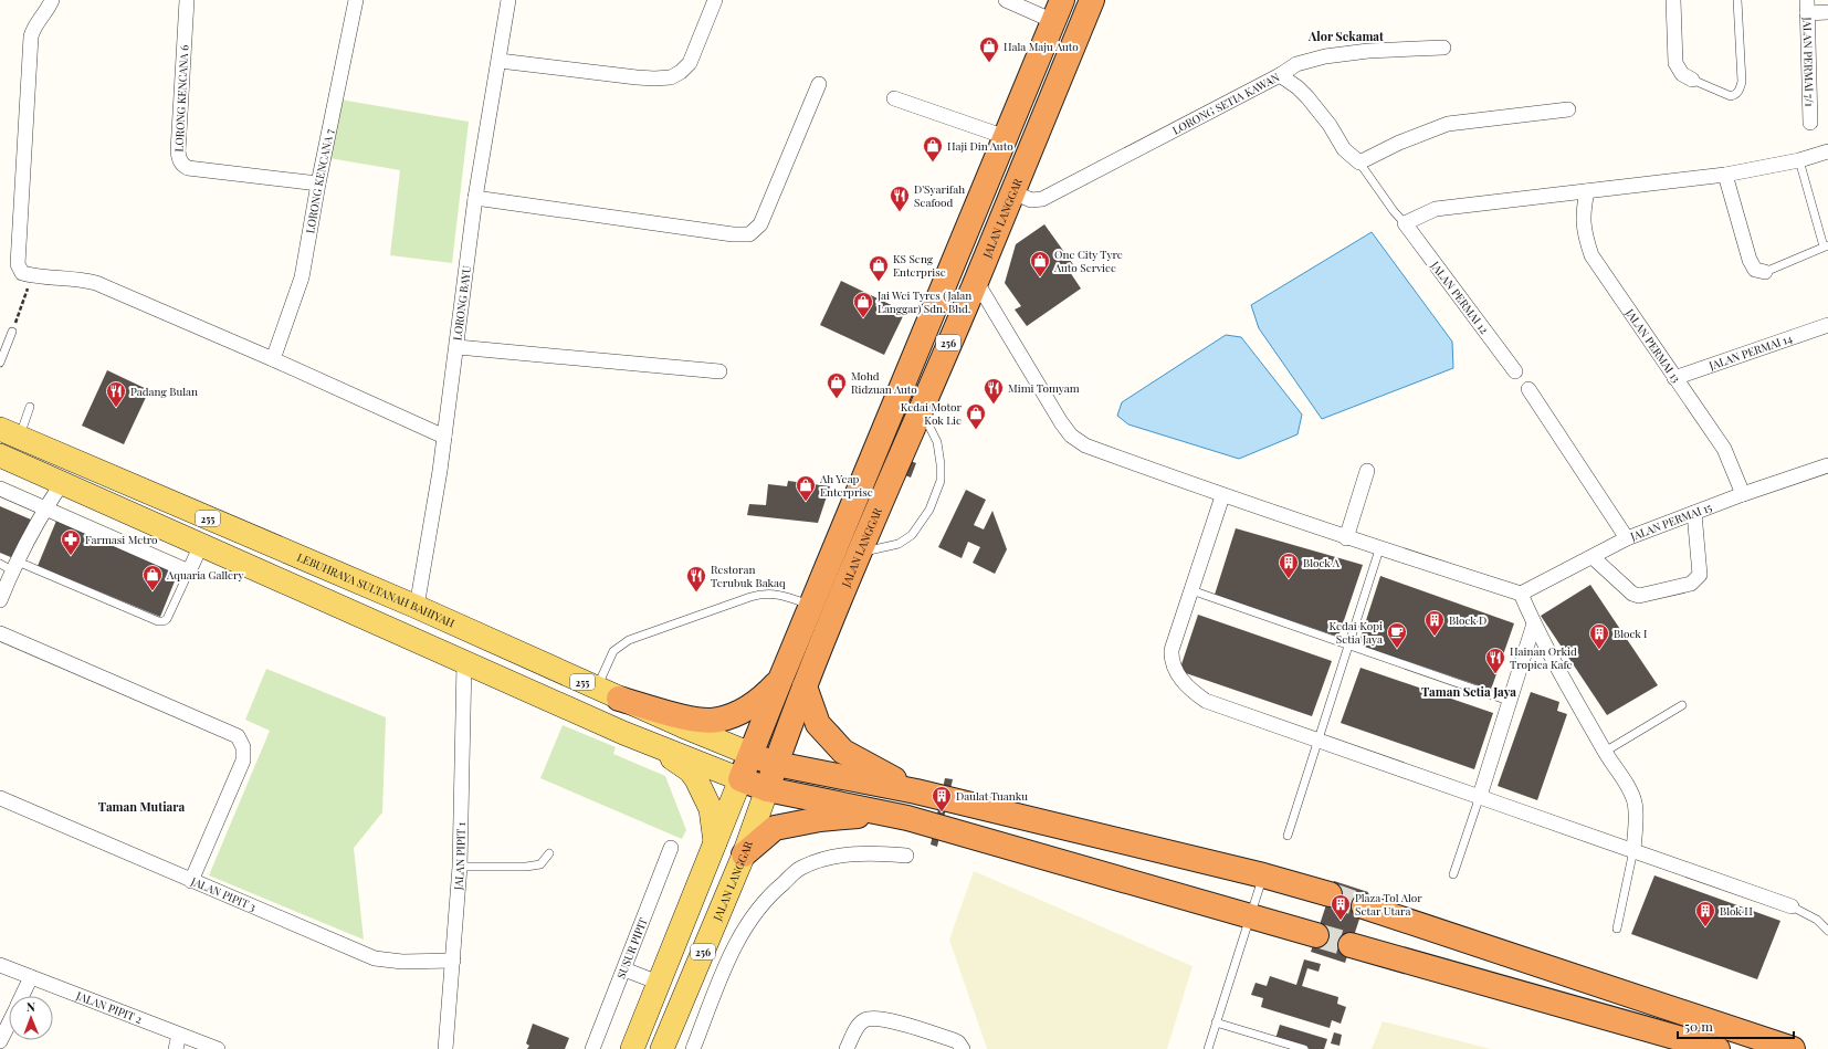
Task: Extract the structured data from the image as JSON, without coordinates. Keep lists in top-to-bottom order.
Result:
{
  "streets": {
    "highway": ["JALAN LANGGAR", "256", "255"],
    "main road": ["LEBUHRAYA SULTANAH BAHIYAH"],
    "street": [
      "JALAN PERMAI 7/1",
      "LORONG KENCANA 6",
      "LORONG SETIA KAWAN",
      "LORONG KENCANA 7",
      "JALAN PERMAI 12",
      "LORONG BAYU",
      "JALAN PERMAI 13",
      "JALAN PERMAI 14",
      "JALAN PERMAI 15",
      "JALAN PIPIT 1",
      "JALAN PIPIT 3",
      "SUSUR PIPIT",
      "JALAN PIPIT 2"
    ]
  },
  "crossings": [
    ["LORONG KENCANA 6", "LORONG KENCANA 7"],
    ["LORONG SETIA KAWAN", "JALAN LANGGAR"],
    ["JALAN LANGGAR", "255"],
    ["LORONG BAYU", "LEBUHRAYA SULTANAH BAHIYAH"],
    ["256", "255"],
    ["256", "LEBUHRAYA SULTANAH BAHIYAH"],
    ["JALAN PERMAI 13", "JALAN PERMAI 14"],
    ["JALAN PERMAI 13", "JALAN PERMAI 15"],
    ["255", "LEBUHRAYA SULTANAH BAHIYAH"],
    ["255", "JALAN PIPIT 1"],
    ["JALAN PIPIT 1", "JALAN PIPIT 3"]
  ],
  "districts": ["Alor Sekamat", "Taman Setia Jaya", "Taman Mutiara"],
  "places": {
    "shop": [
      "Hala Maju Auto",
      "Haji Din Auto",
      "One City Tyre Auto Service",
      "KS Seng Enterprise",
      "Jai Wei Tyres (Jalan Langgar) Sdn. Bhd.",
      "Mohd Ridzuan Auto",
      "Kedai Motor Kok Lie",
      "Ah Yeap Enterprise",
      "Aquaria Gallery"
    ],
    "restaurant": [
      "D'Syarifah Seafood",
      "Mimi Tomyam",
      "Padang Bulan",
      "Restoran Terubuk Bakaq",
      "Hainan Orkid Tropica Kafe"
    ],
    "pharmacy": ["Farmasi Metro"],
    "building": [
      "Block A",
      "Block D",
      "Block I",
      "Daulat Tuanku",
      "Plaza Tol Alor Setar Utara",
      "Blok H"
    ],
    "cafe": ["Kedai Kopi Setia Jaya"]
  },
  "scale_bar": "50 m",
  "north": "top"
}
